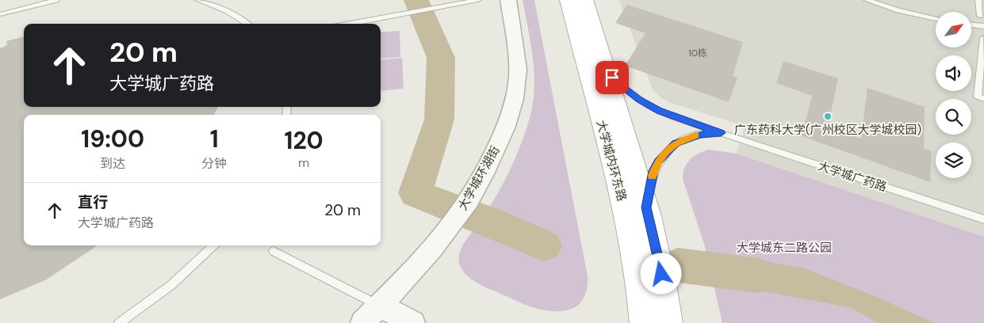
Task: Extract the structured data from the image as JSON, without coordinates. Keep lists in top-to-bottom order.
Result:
{
  "streets": {
    "main road": ["大学城内环东路"],
    "street": ["大学城环湖街"],
    "lane": ["大学城广药路"]
  },
  "crossings": [
    ["大学城内环东路", "大学城广药路"]
  ],
  "parks": ["大学城东二路公园"],
  "places": ["广东药科大学(广州校区大学城校园)"],
  "house_numbers": ["10栋"],
  "north": "top right",
  "page": {
    "turn": ["20 m", "大学城广药路"],
    "eta": [
      "19:00",
      "到达",
      "1",
      "分钟",
      "120",
      "m"
    ],
    "list": [
      {
        "name": "直行",
        "note": "大学城广药路",
        "value": "20 m"
      }
    ]
  }
}
